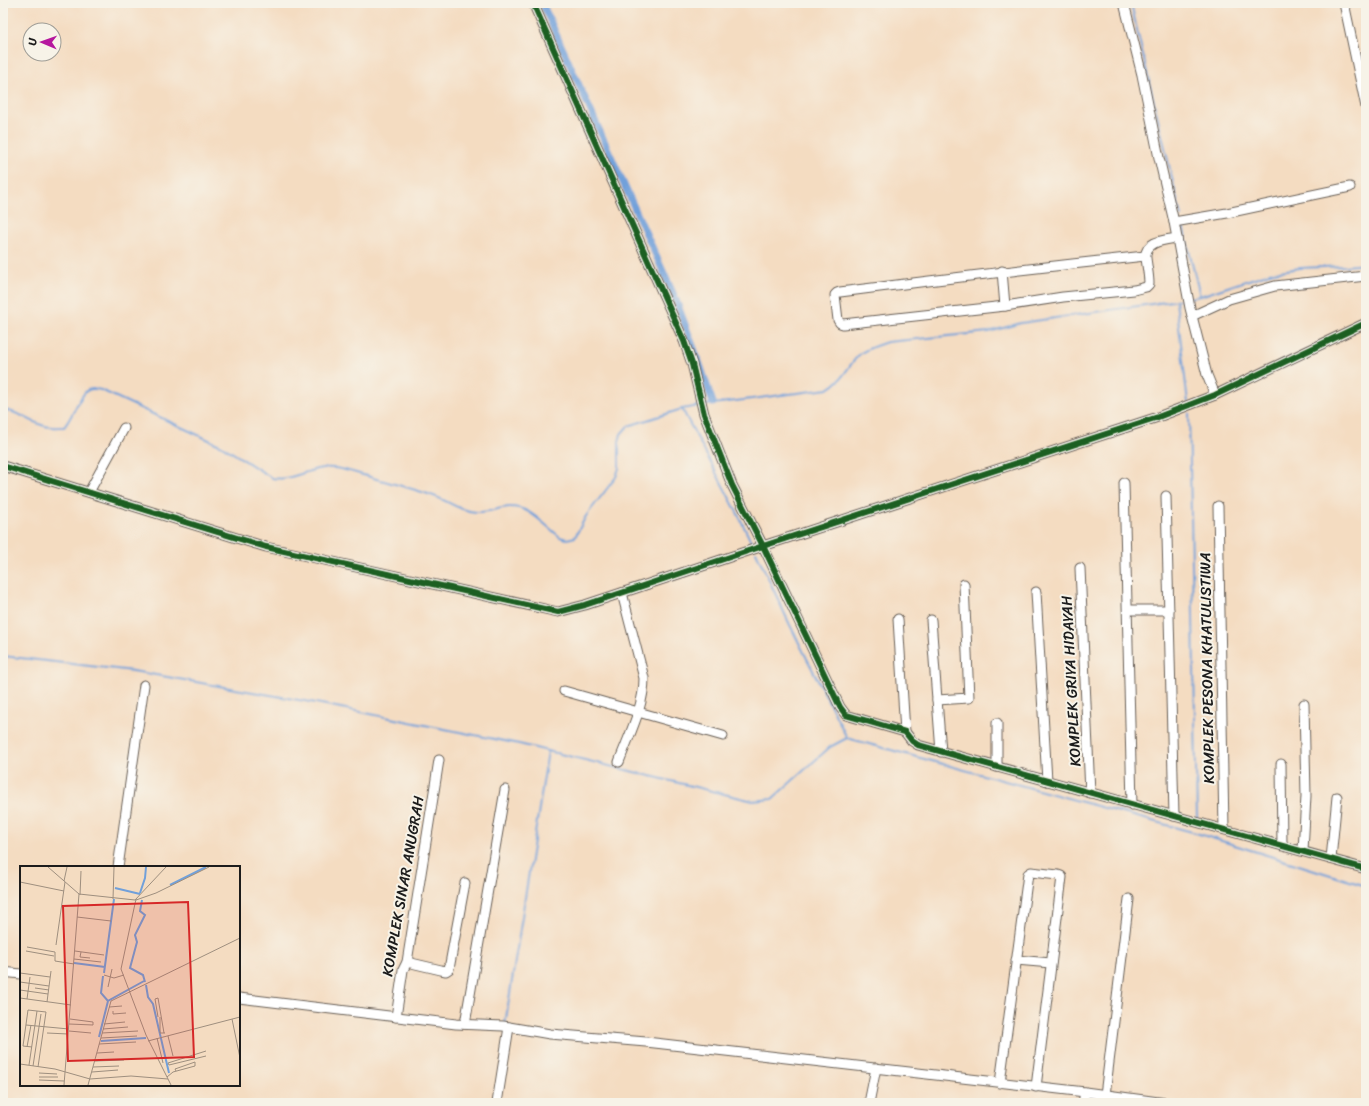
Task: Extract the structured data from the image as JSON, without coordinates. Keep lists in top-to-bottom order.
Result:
{
  "streets": {
    "street": ["KOMPLEK PESONA KHATULISTIWA", "KOMPLEK GRIYA HIDAYAH", "KOMPLEK SINAR ANUGRAH"]
  },
  "north": "left"
}
